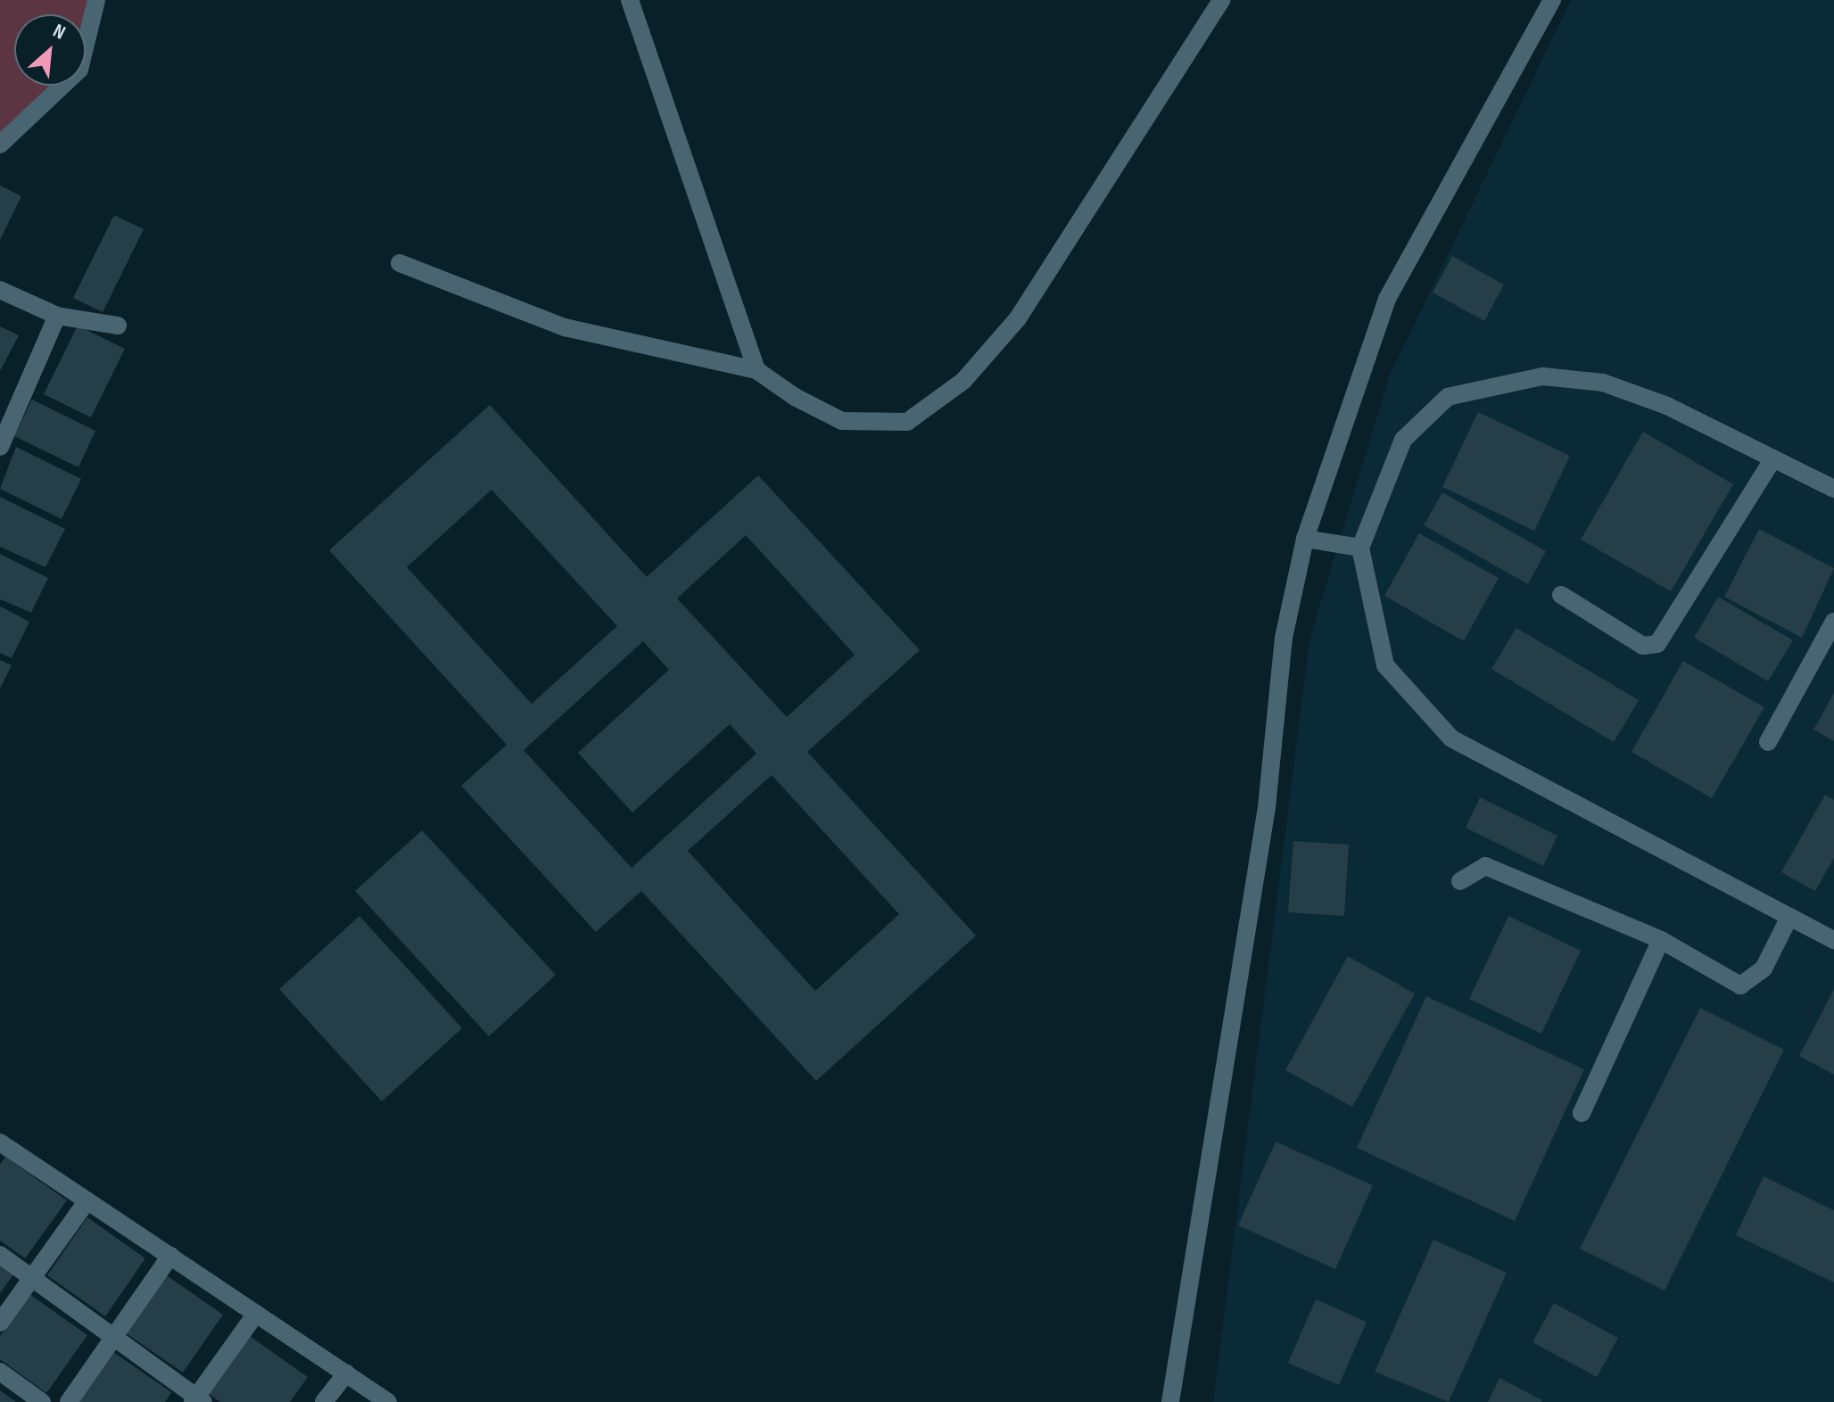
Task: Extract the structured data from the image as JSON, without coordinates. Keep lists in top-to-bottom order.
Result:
{
  "north": "top right"
}
